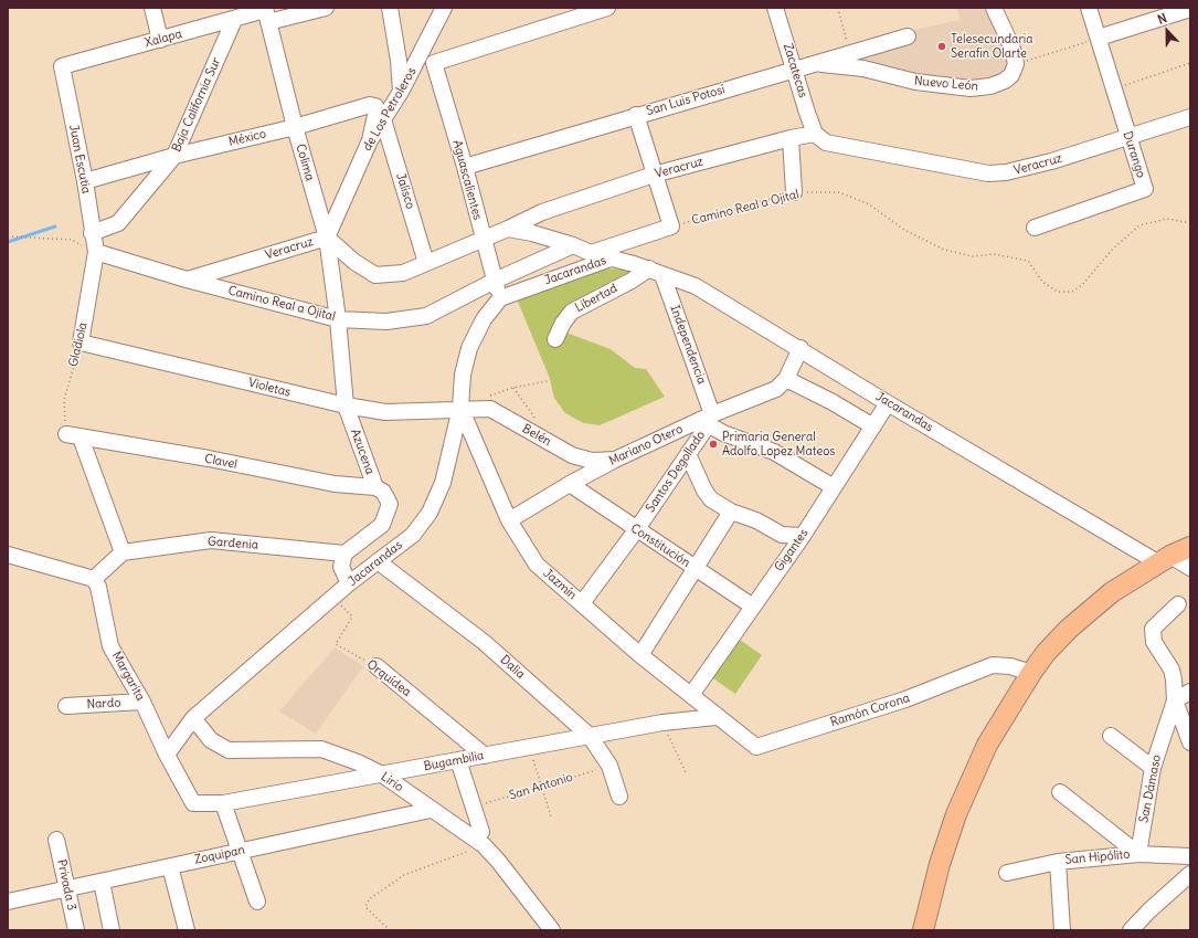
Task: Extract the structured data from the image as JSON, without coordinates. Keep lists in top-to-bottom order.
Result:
{
  "streets": {
    "street": [
      "Xalapa",
      "Zacatecas",
      "Nuevo León",
      "San Luis Potosí",
      "Baja California Sur",
      "de Los Petroleros",
      "México",
      "Durango",
      "Juan Escutia",
      "Colima",
      "Veracruz",
      "Aguascalientes",
      "Jalisco",
      "Camino Real a Ojital",
      "Jacarandas",
      "Libertad",
      "Gladiola",
      "Independencia",
      "Violetas",
      "Belén",
      "Mariano Otero",
      "Azucena",
      "Clavel",
      "Santos Degollado",
      "Gardenia",
      "Constitución",
      "Gigantes",
      "Jazmín",
      "Dalia",
      "Margarita",
      "Orquídea",
      "Nardo",
      "Ramón Corona",
      "Bugambilia",
      "Lirio",
      "San Dámaso",
      "Zoquipan",
      "San Hipólito",
      "Privada 3"
    ],
    "path": ["San Antonio"]
  },
  "crossings": [
    ["Xalapa", "Baja California Sur"],
    ["Xalapa", "Juan Escutia"],
    ["Xalapa", "Colima"],
    ["Zacatecas", "San Luis Potosí"],
    ["Zacatecas", "Veracruz"],
    ["Nuevo León", "San Luis Potosí"],
    ["San Luis Potosí", "Aguascalientes"],
    ["Baja California Sur", "México"],
    ["Baja California Sur", "Juan Escutia"],
    ["de Los Petroleros", "México"],
    ["de Los Petroleros", "Colima"],
    ["de Los Petroleros", "Veracruz"],
    ["de Los Petroleros", "Jalisco"],
    ["México", "Juan Escutia"],
    ["México", "Colima"],
    ["Durango", "Veracruz"],
    ["Juan Escutia", "Camino Real a Ojital"],
    ["Juan Escutia", "Gladiola"],
    ["Colima", "Veracruz"],
    ["Colima", "Camino Real a Ojital"],
    ["Colima", "Azucena"],
    ["Veracruz", "Aguascalientes"],
    ["Veracruz", "Jalisco"],
    ["Veracruz", "Camino Real a Ojital"],
    ["Aguascalientes", "Camino Real a Ojital"],
    ["Aguascalientes", "Jacarandas"],
    ["Camino Real a Ojital", "Gladiola"],
    ["Camino Real a Ojital", "Azucena"],
    ["Jacarandas", "Libertad"],
    ["Jacarandas", "Independencia"],
    ["Jacarandas", "Violetas"],
    ["Jacarandas", "Belén"],
    ["Jacarandas", "Mariano Otero"],
    ["Jacarandas", "Gigantes"],
    ["Jacarandas", "Jazmín"],
    ["Jacarandas", "Dalia"],
    ["Jacarandas", "Margarita"],
    ["Jacarandas", "Orquídea"],
    ["Jacarandas", "Lirio"],
    ["Libertad", "Independencia"],
    ["Gladiola", "Violetas"],
    ["Gladiola", "Clavel"],
    ["Independencia", "Mariano Otero"],
    ["Independencia", "Santos Degollado"],
    ["Violetas", "Belén"],
    ["Violetas", "Azucena"],
    ["Violetas", "Jazmín"],
    ["Belén", "Mariano Otero"],
    ["Belén", "Jazmín"],
    ["Mariano Otero", "Santos Degollado"],
    ["Mariano Otero", "Constitución"],
    ["Mariano Otero", "Jazmín"],
    ["Azucena", "Clavel"],
    ["Azucena", "Gardenia"],
    ["Santos Degollado", "Constitución"],
    ["Santos Degollado", "Jazmín"],
    ["Constitución", "Gigantes"],
    ["Gigantes", "Jazmín"],
    ["Jazmín", "Ramón Corona"],
    ["Jazmín", "Bugambilia"],
    ["Dalia", "Bugambilia"],
    ["Dalia", "San Antonio"],
    ["Margarita", "Nardo"],
    ["Margarita", "Bugambilia"],
    ["Orquídea", "Bugambilia"],
    ["Ramón Corona", "Bugambilia"],
    ["Bugambilia", "Lirio"],
    ["Lirio", "Zoquipan"],
    ["San Dámaso", "San Hipólito"],
    ["Zoquipan", "Privada 3"]
  ],
  "places": ["Telesecundaria Serafin Olarte", "Primaria General Adolfo Lopez Mateos"],
  "north": "top"
}
